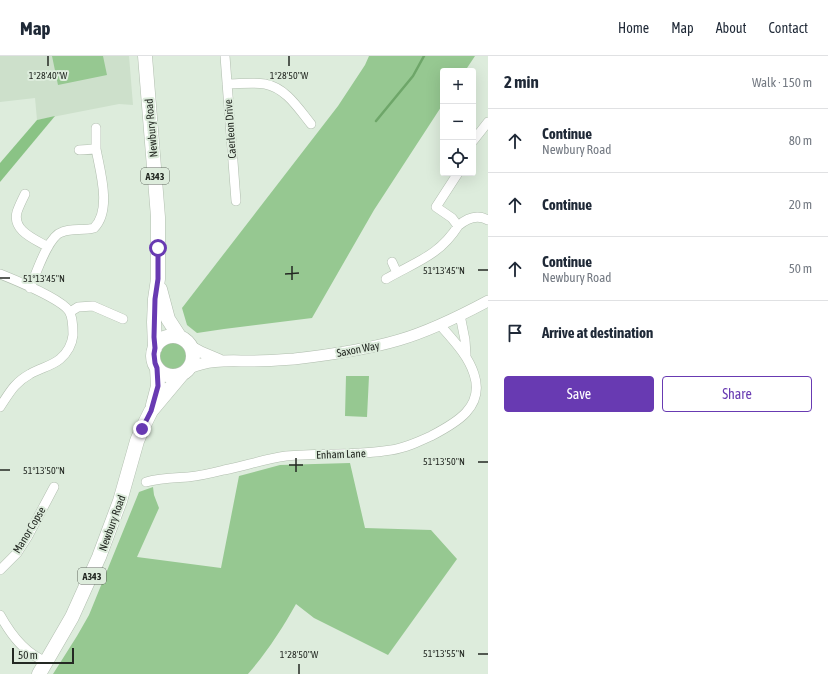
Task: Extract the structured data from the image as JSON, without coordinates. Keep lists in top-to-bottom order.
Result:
{
  "streets": {
    "main road": ["Newbury Road", "A343"],
    "street": [
      "Caerleon Drive",
      "Saxon Way",
      "Enham Lane",
      "Manor Copse"
    ]
  },
  "crossings": [
    ["Newbury Road", "A343"],
    ["Newbury Road", "Saxon Way"],
    ["A343", "Saxon Way"],
    ["Saxon Way", "Enham Lane"]
  ],
  "scale_bar": "50 m",
  "page": {
    "header": "Map",
    "nav": [
      "Home",
      "Map",
      "About",
      "Contact"
    ],
    "heading": ["2 min", "Walk · 150 m"],
    "map_buttons": ["+", "−"],
    "list": [
      ["Continue", "Newbury Road", "80 m"],
      ["Continue", "20 m"],
      ["Continue", "Newbury Road", "50 m"],
      "Arrive at destination"
    ],
    "buttons": ["Save", "Share"],
    "scale": "50 m"
  },
  "coordinates": [
    "1°28'40\"W",
    "1°28'50\"W",
    "51°13'45\"N",
    "51°13'50\"N",
    "51°13'55\"N"
  ]
}
